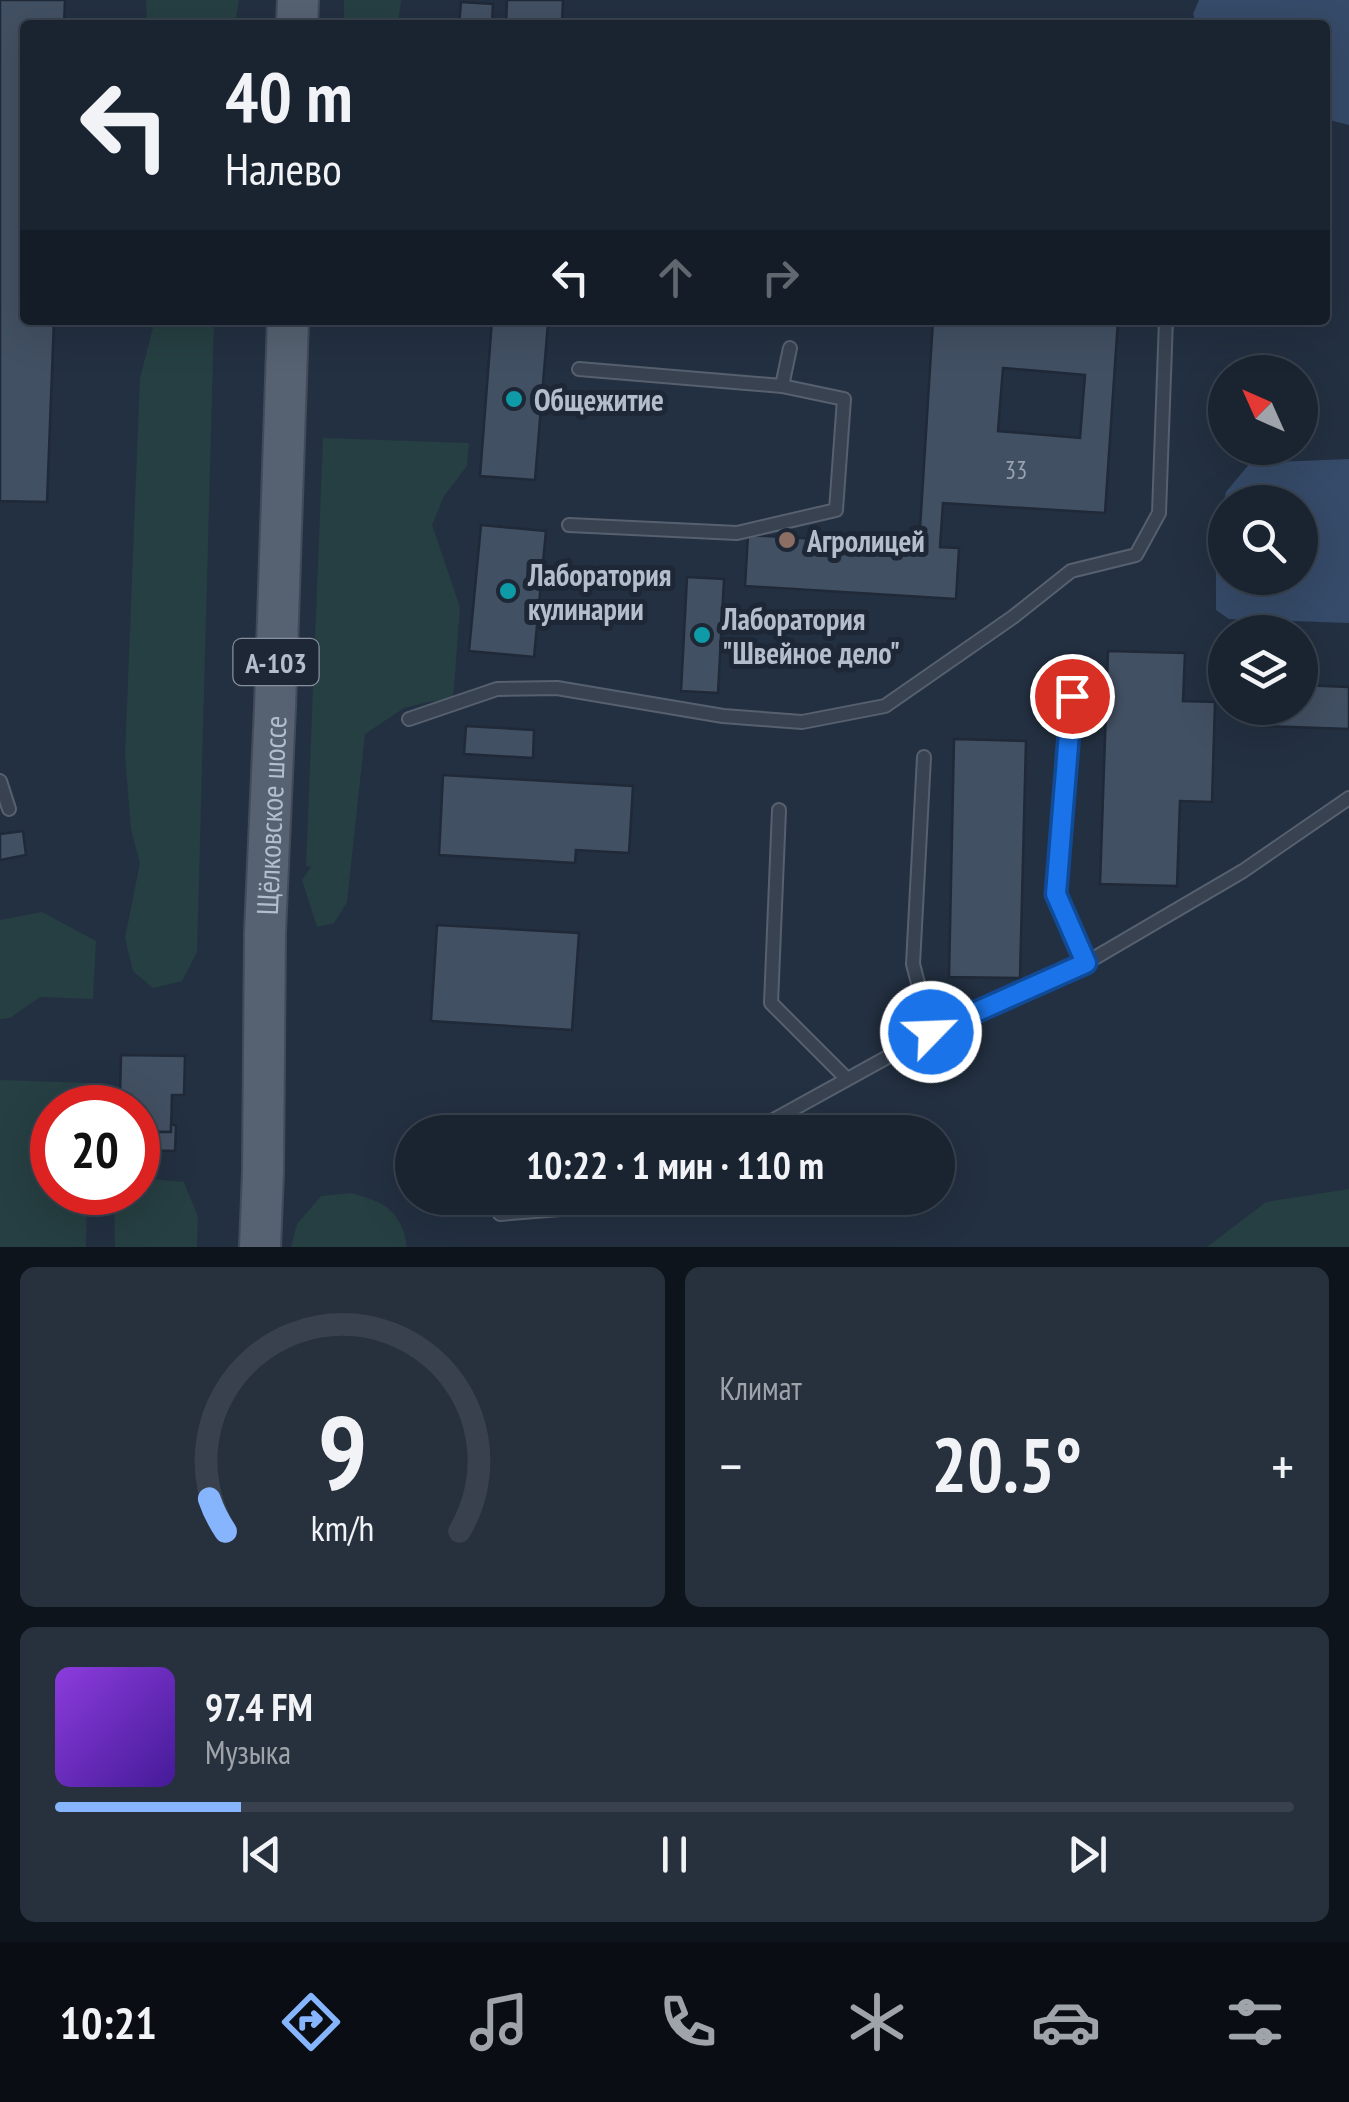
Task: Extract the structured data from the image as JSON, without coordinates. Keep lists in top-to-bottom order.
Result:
{
  "streets": {
    "main road": ["А-103", "Щёлковское шоссе"]
  },
  "places": [
    "Общежитие",
    "Агролицей",
    "Лаборатория кулинарии",
    "Лаборатория \"Швейное дело\""
  ],
  "house_numbers": ["33"],
  "north": "top left",
  "page": {
    "turn": ["40 m", "Налево"],
    "limit": "20",
    "trip": "10:22 · 1 мин · 110 m",
    "tile": "Климат",
    "heat": ["−", "20.5°", "+"],
    "song": ["97.4 FM", "Музыка"],
    "tabs": "10:21",
    "gauge": ["9", "km/h"]
  }
}
